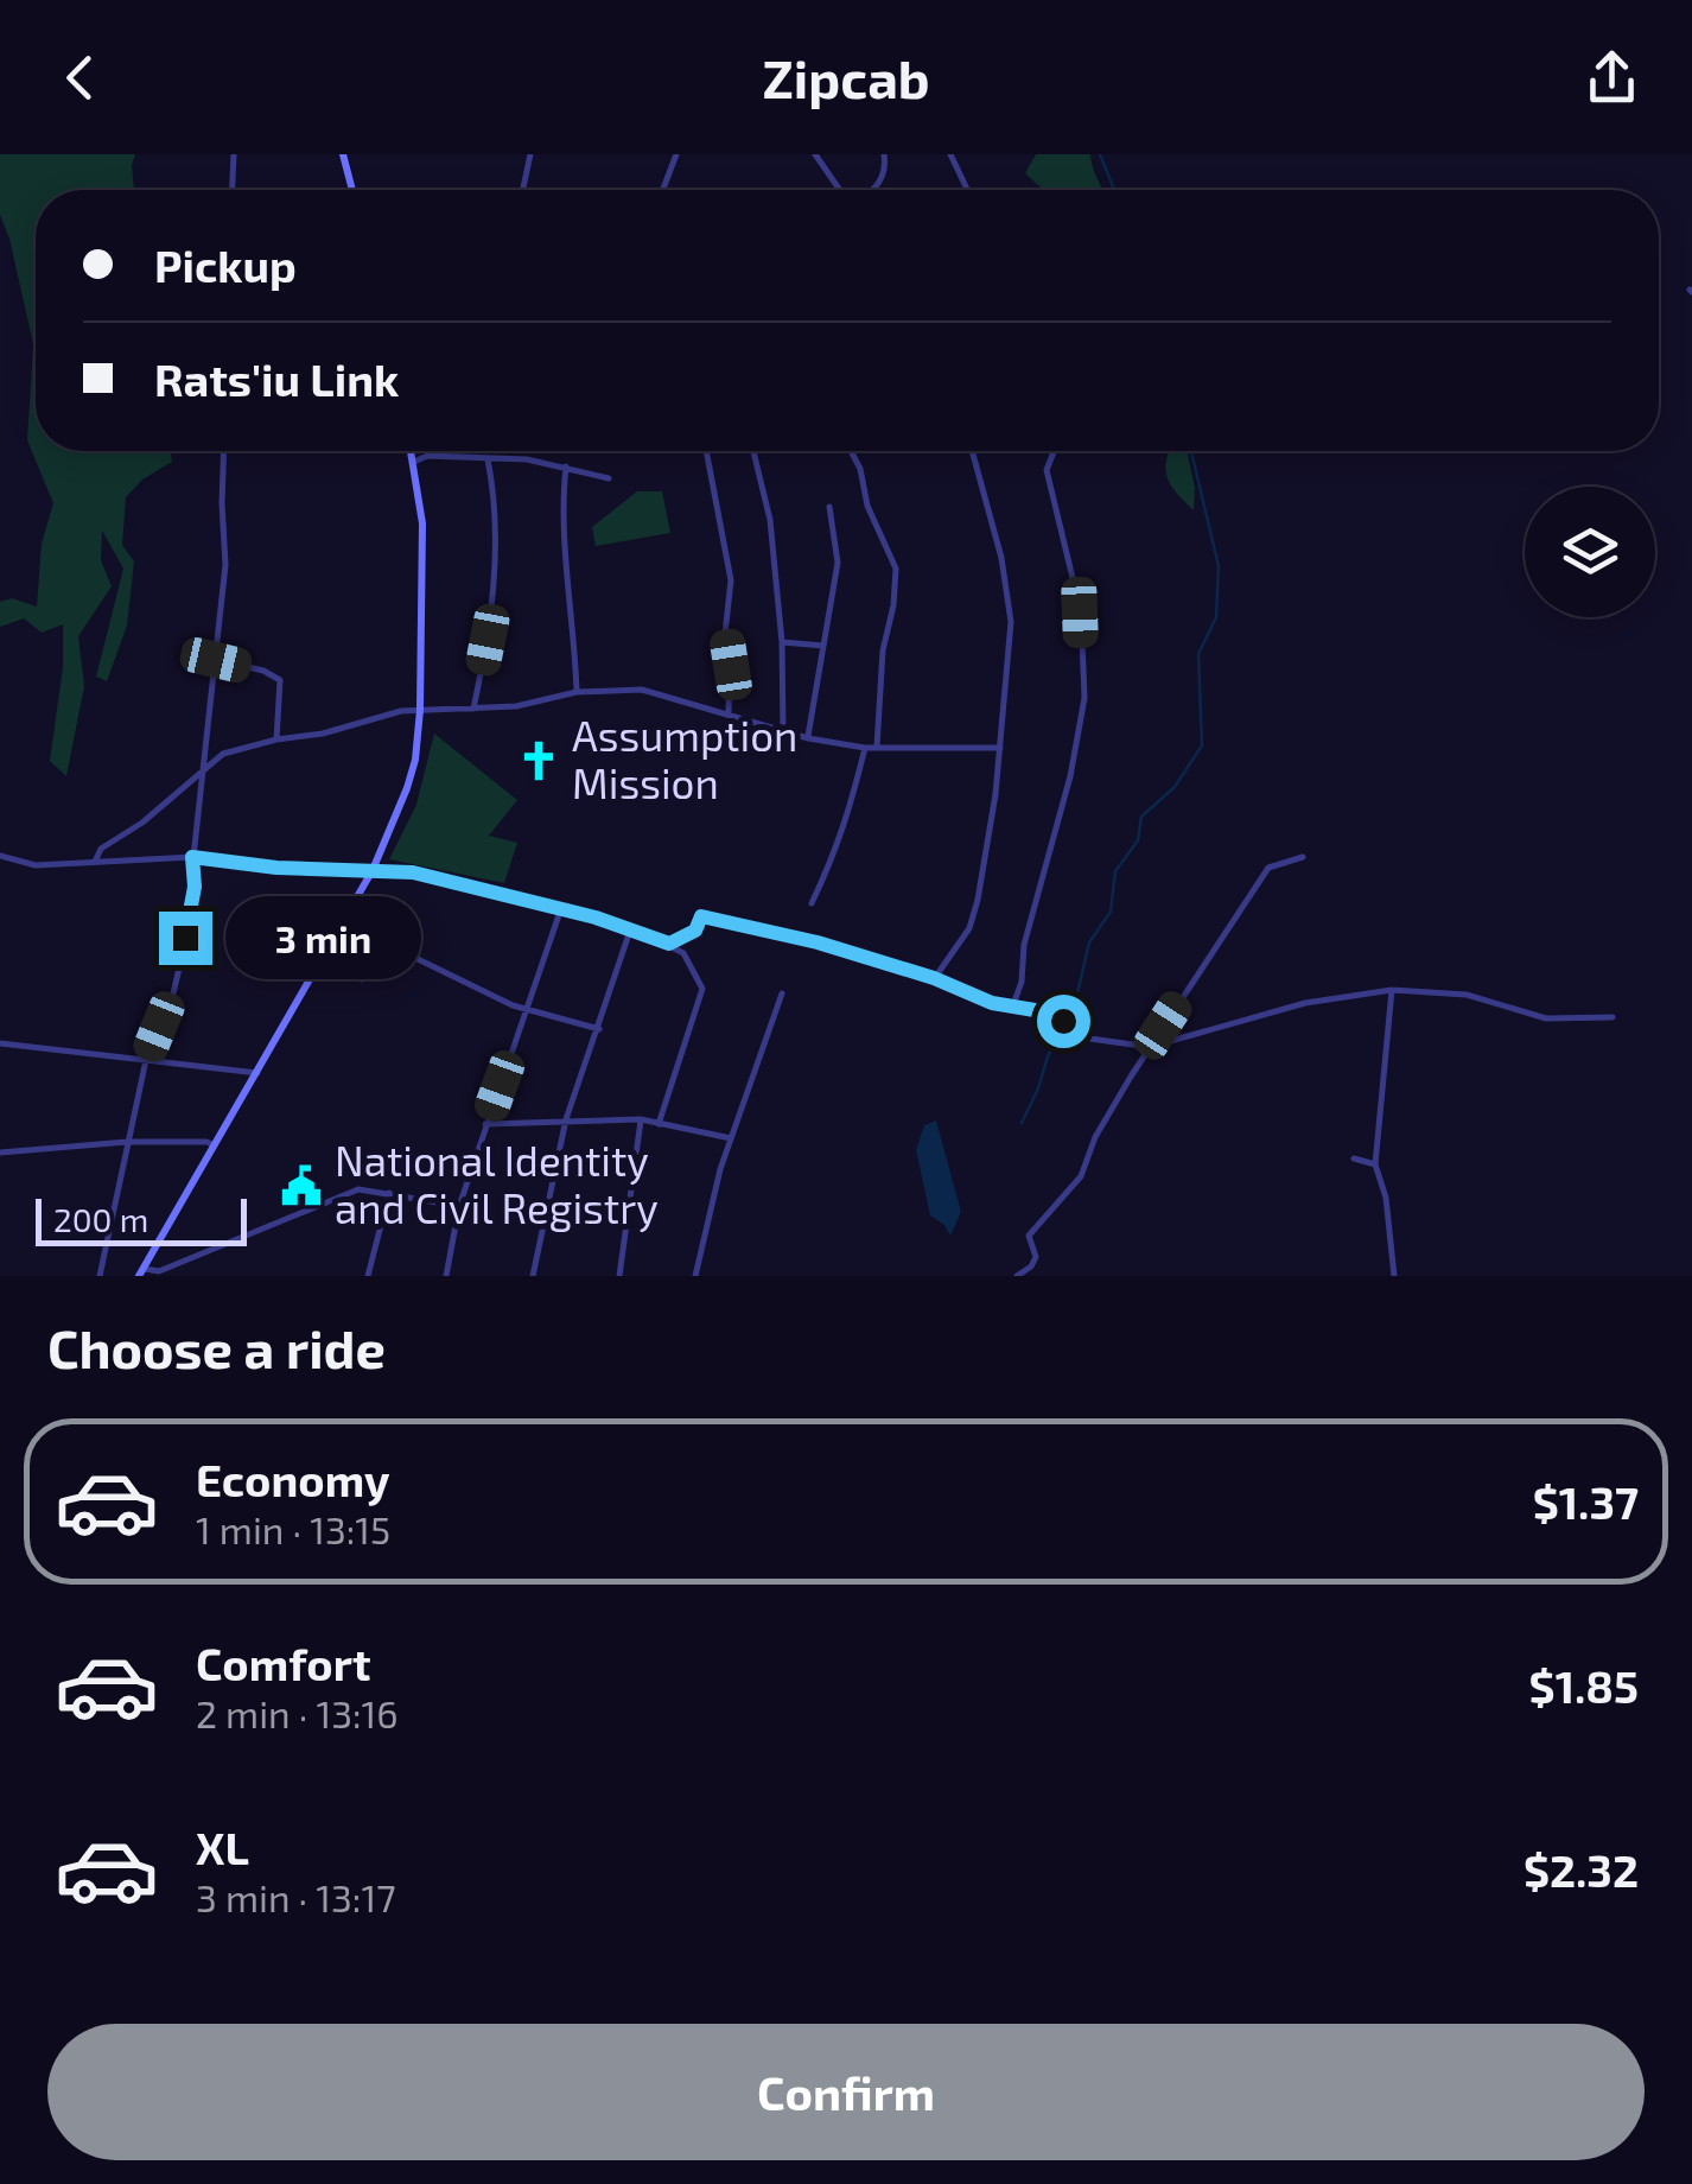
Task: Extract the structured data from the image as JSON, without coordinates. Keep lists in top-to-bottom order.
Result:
{
  "places": {
    "church": ["Assumption Mission"],
    "public building": ["National Identity and Civil Registry"]
  },
  "scale_bar": "200 m",
  "page": {
    "header": "Zipcab",
    "banner": ["Pickup", "Rats'iu Link"],
    "bubble": "3 min",
    "scale": "200 m",
    "heading": "Choose a ride",
    "list": [
      {
        "name": "Economy",
        "note": "1 min · 13:15",
        "value": "$1.37"
      },
      {
        "name": "Comfort",
        "note": "2 min · 13:16",
        "value": "$1.85"
      },
      {
        "name": "XL",
        "note": "3 min · 13:17",
        "value": "$2.32"
      }
    ],
    "buttons": "Confirm"
  }
}
